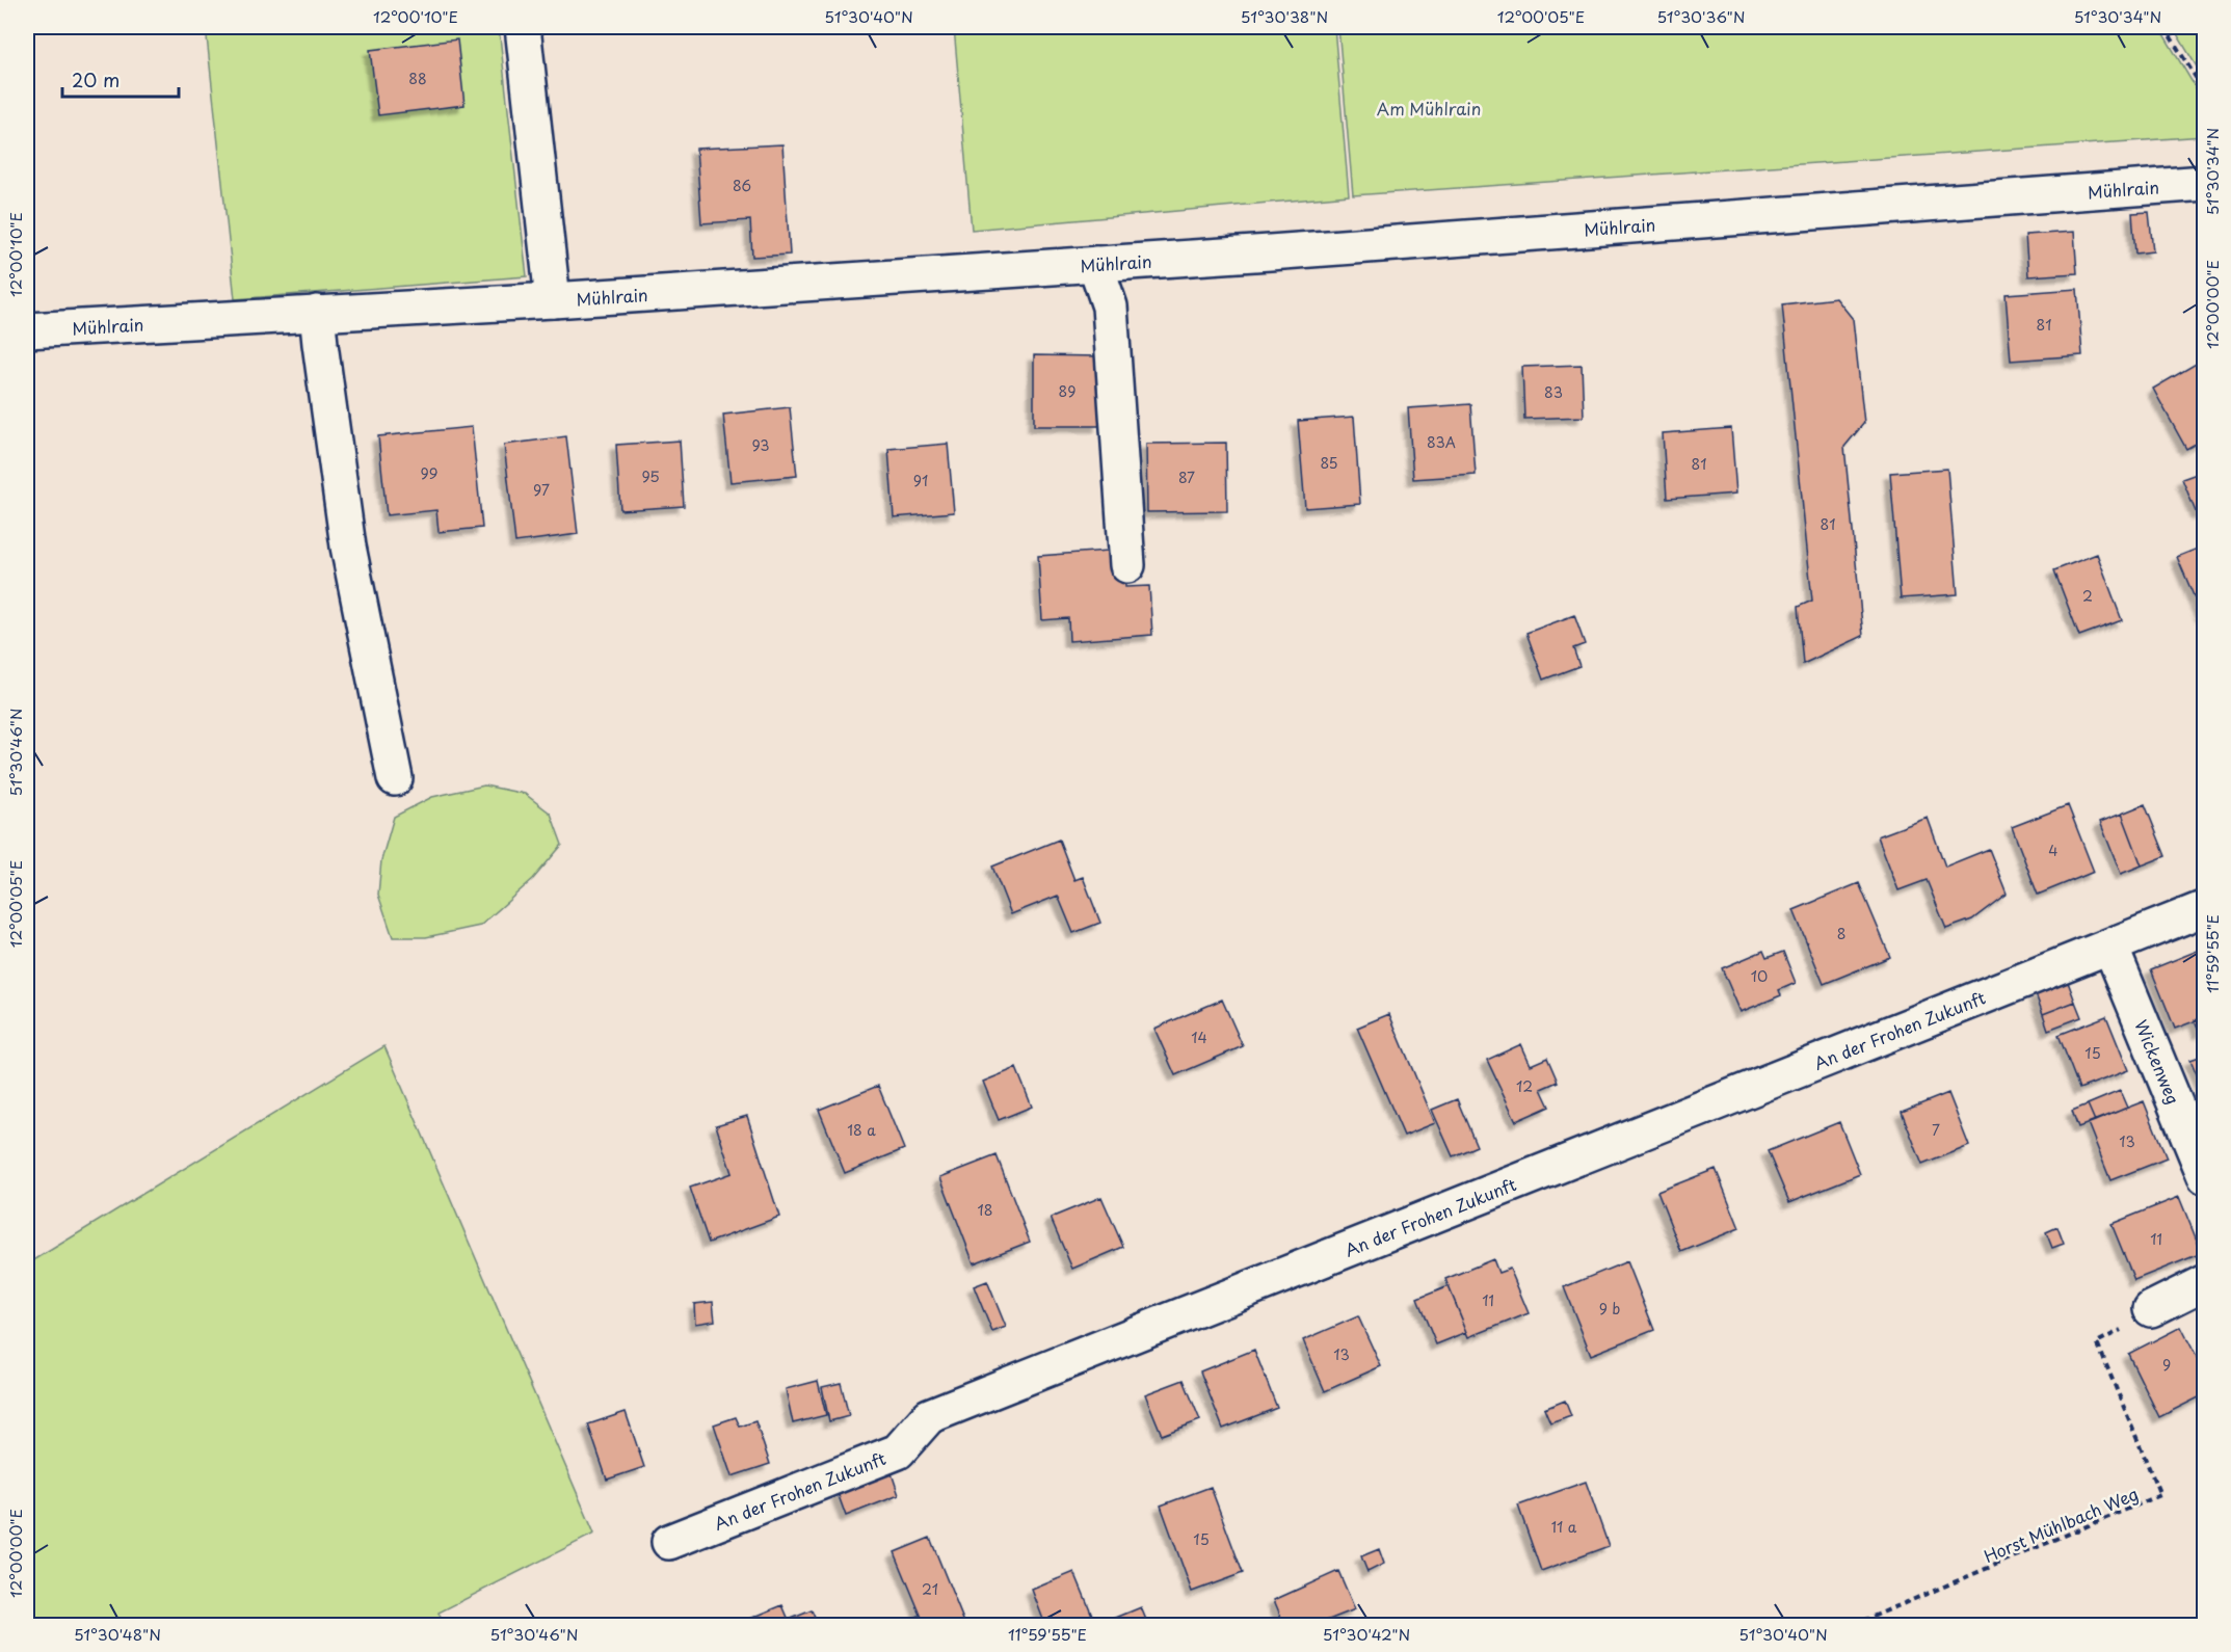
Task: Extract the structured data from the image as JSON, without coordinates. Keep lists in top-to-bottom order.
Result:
{
  "streets": {
    "street": ["Mühlrain", "An der Frohen Zukunft", "Wickenweg"],
    "path": ["Horst Mühlbach Weg"]
  },
  "crossings": [
    ["An der Frohen Zukunft", "Wickenweg"]
  ],
  "parks": ["Am Mühlrain"],
  "house_numbers": [
    "88",
    "86",
    "81",
    "89",
    "83",
    "83A",
    "93",
    "85",
    "81",
    "99",
    "95",
    "87",
    "91",
    "97",
    "81",
    "2",
    "4",
    "8",
    "10",
    "14",
    "15",
    "12",
    "18 a",
    "7",
    "13",
    "18",
    "11",
    "11",
    "9 b",
    "13",
    "9",
    "11 a",
    "15",
    "21"
  ],
  "scale_bar": "20 m",
  "coordinates": [
    "12°00'10\"E",
    "51°30'40\"N",
    "51°30'38\"N",
    "12°00'05\"E",
    "51°30'36\"N",
    "51°30'34\"N",
    "12°00'00\"E",
    "51°30'46\"N",
    "11°59'55\"E",
    "51°30'48\"N",
    "51°30'42\"N"
  ]
}
